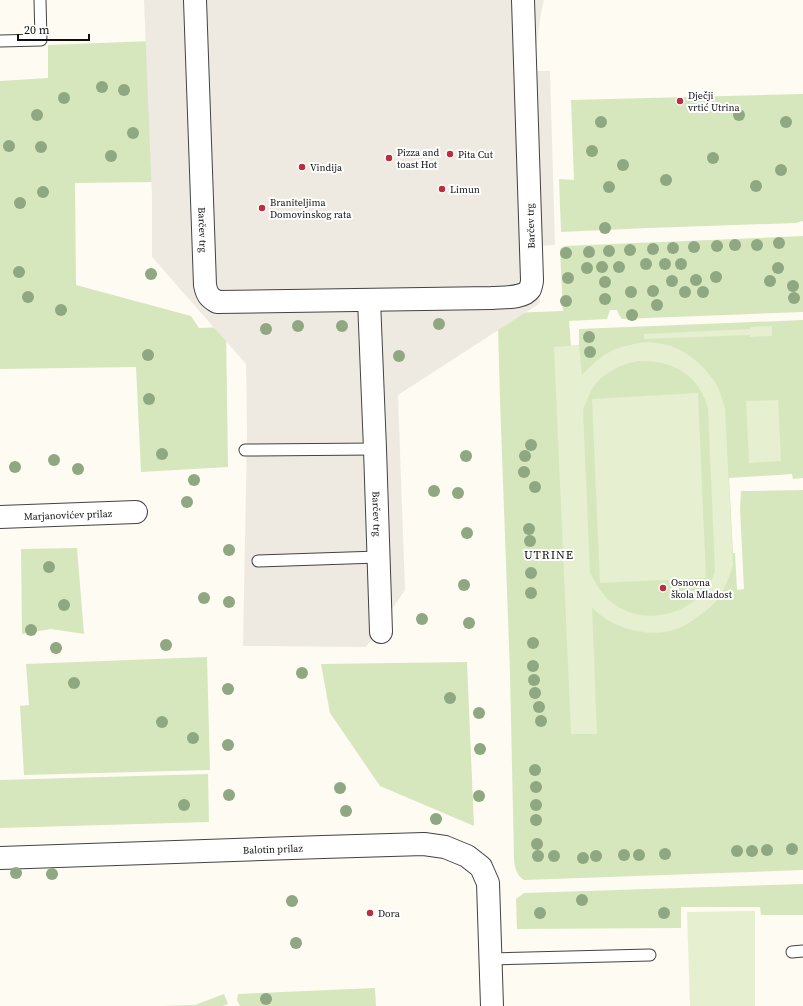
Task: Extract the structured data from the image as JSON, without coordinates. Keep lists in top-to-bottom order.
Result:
{
  "streets": {
    "street": ["Barčev trg", "Marjanovićev prilaz", "Balotin prilaz"]
  },
  "districts": ["UTRINE"],
  "places": [
    "Dječji vrtić Utrina",
    "Pita Cut",
    "Pizza and toast Hot",
    "Vindija",
    "Limun",
    "Braniteljima Domovinskog rata",
    "Osnovna škola Mladost",
    "Dora"
  ],
  "scale_bar": "20 m"
}
